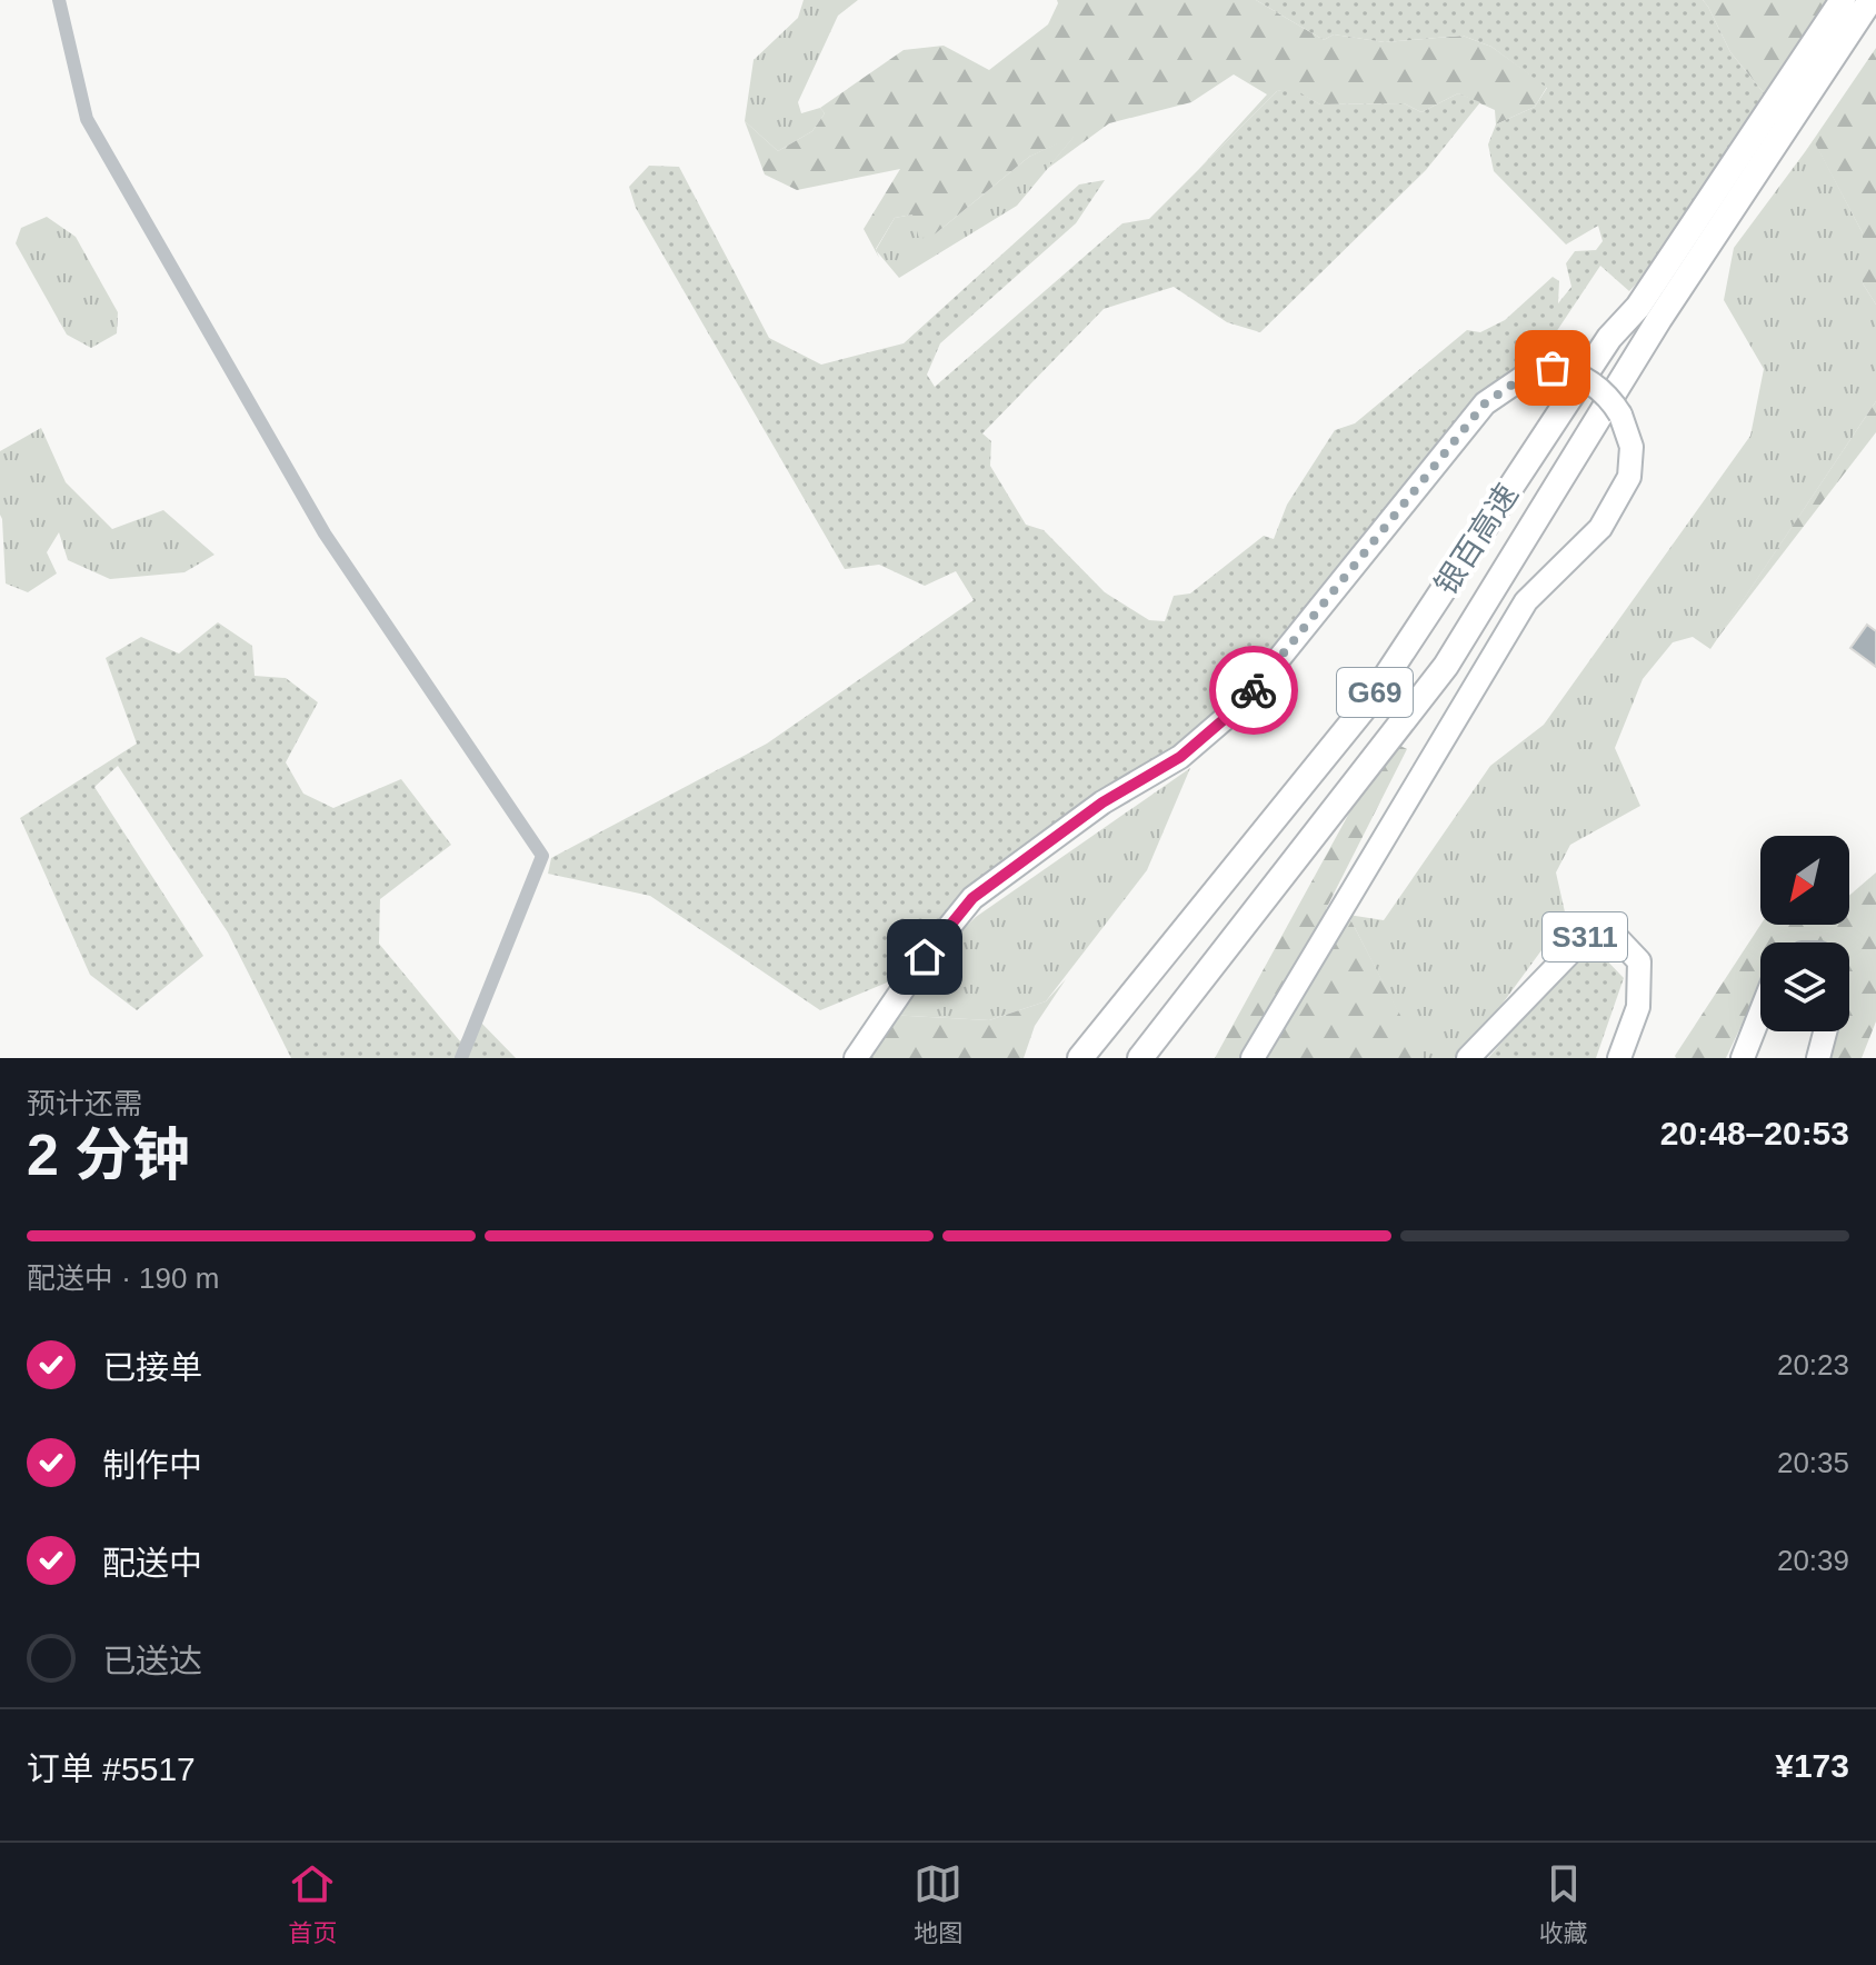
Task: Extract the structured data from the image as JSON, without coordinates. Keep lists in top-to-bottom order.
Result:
{
  "streets": {
    "highway": ["银百高速", "G69"],
    "main road": ["S311"]
  },
  "north": "bottom left",
  "page": {
    "heading": ["2 分钟", "预计还需", "20:48–20:53"],
    "panel": ["订单 #5517", "¥173"],
    "bar": "配送中 · 190 m",
    "list": [
      ["已接单", "20:23"],
      ["制作中", "20:35"],
      ["配送中", "20:39"],
      "已送达"
    ],
    "tabs": ["首页", "地图", "收藏"]
  }
}
